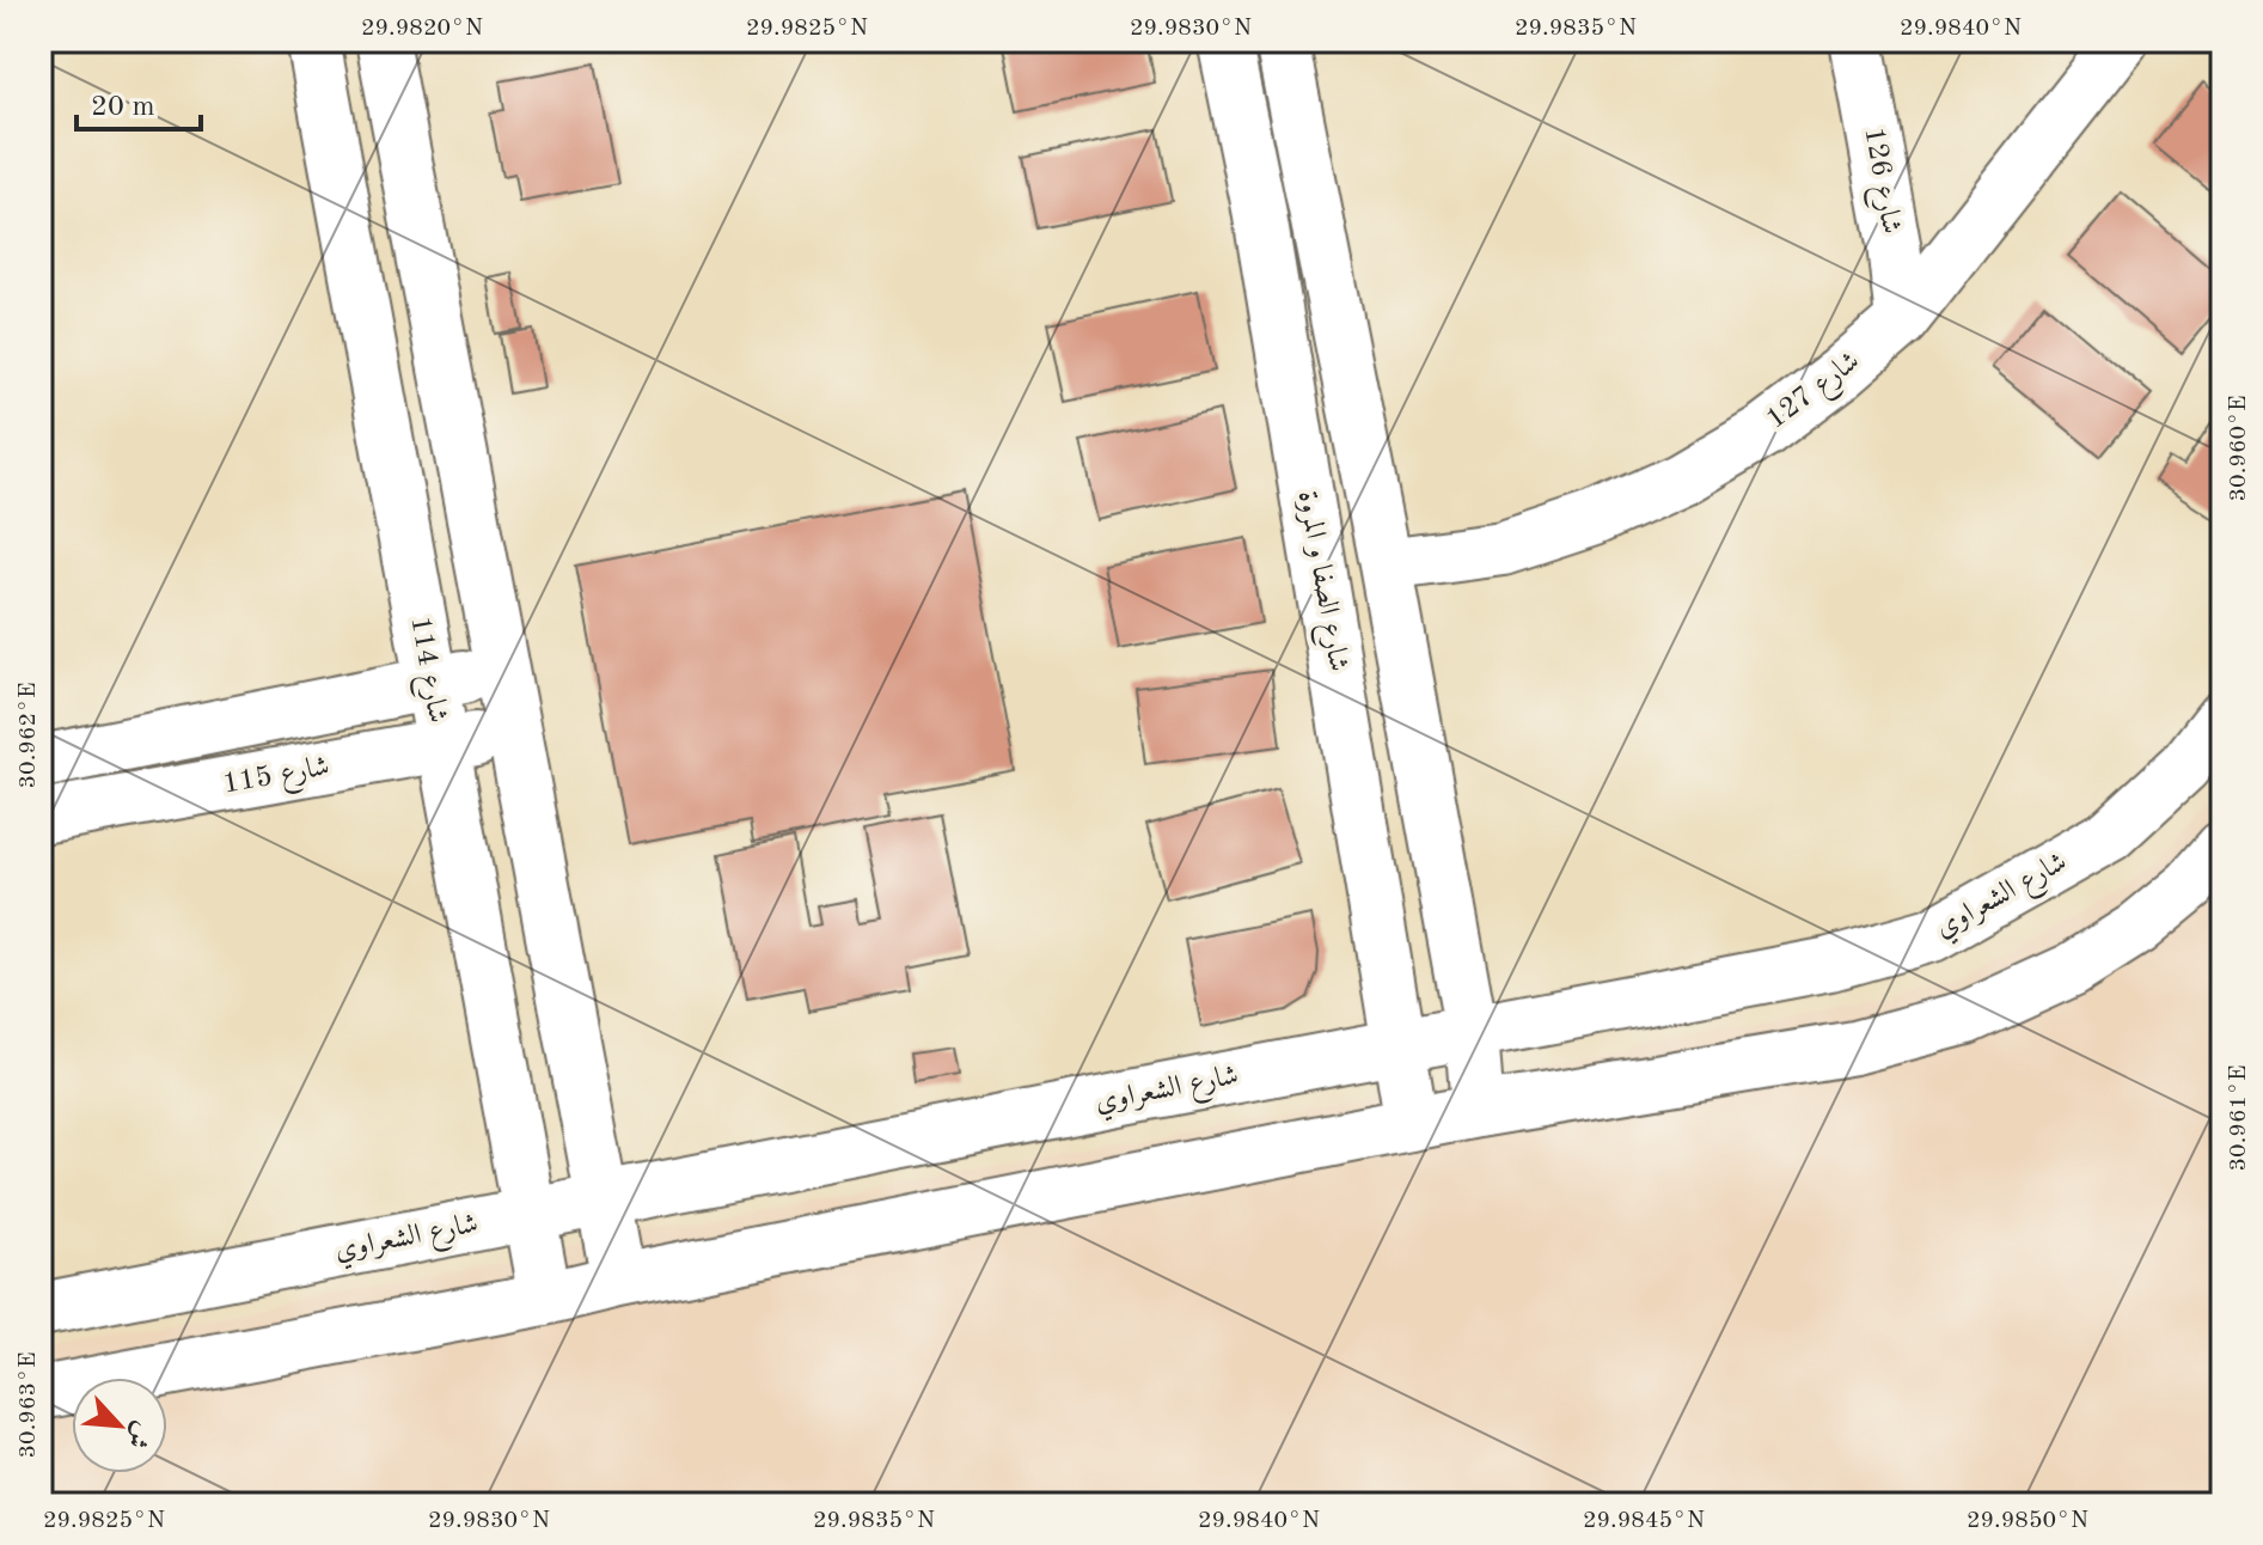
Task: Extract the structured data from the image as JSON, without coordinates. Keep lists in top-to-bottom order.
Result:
{
  "streets": {
    "street": [
      "شارع 126",
      "شارع 127",
      "شارع الصفا و المروة",
      "شارع 114",
      "شارع 115",
      "شارع الشعراوي"
    ]
  },
  "crossings": [
    ["شارع 126", "شارع 127"],
    ["شارع الصفا و المروة", "شارع الشعراوي"],
    ["شارع 114", "شارع 115"],
    ["شارع 114", "شارع الشعراوي"]
  ],
  "scale_bar": "20 m",
  "north": "bottom right",
  "coordinates": [
    "29.9820°N",
    "29.9825°N",
    "29.9830°N",
    "29.9835°N",
    "29.9840°N",
    "30.960°E",
    "30.962°E",
    "30.961°E",
    "30.963°E",
    "29.9845°N",
    "29.9850°N"
  ]
}
